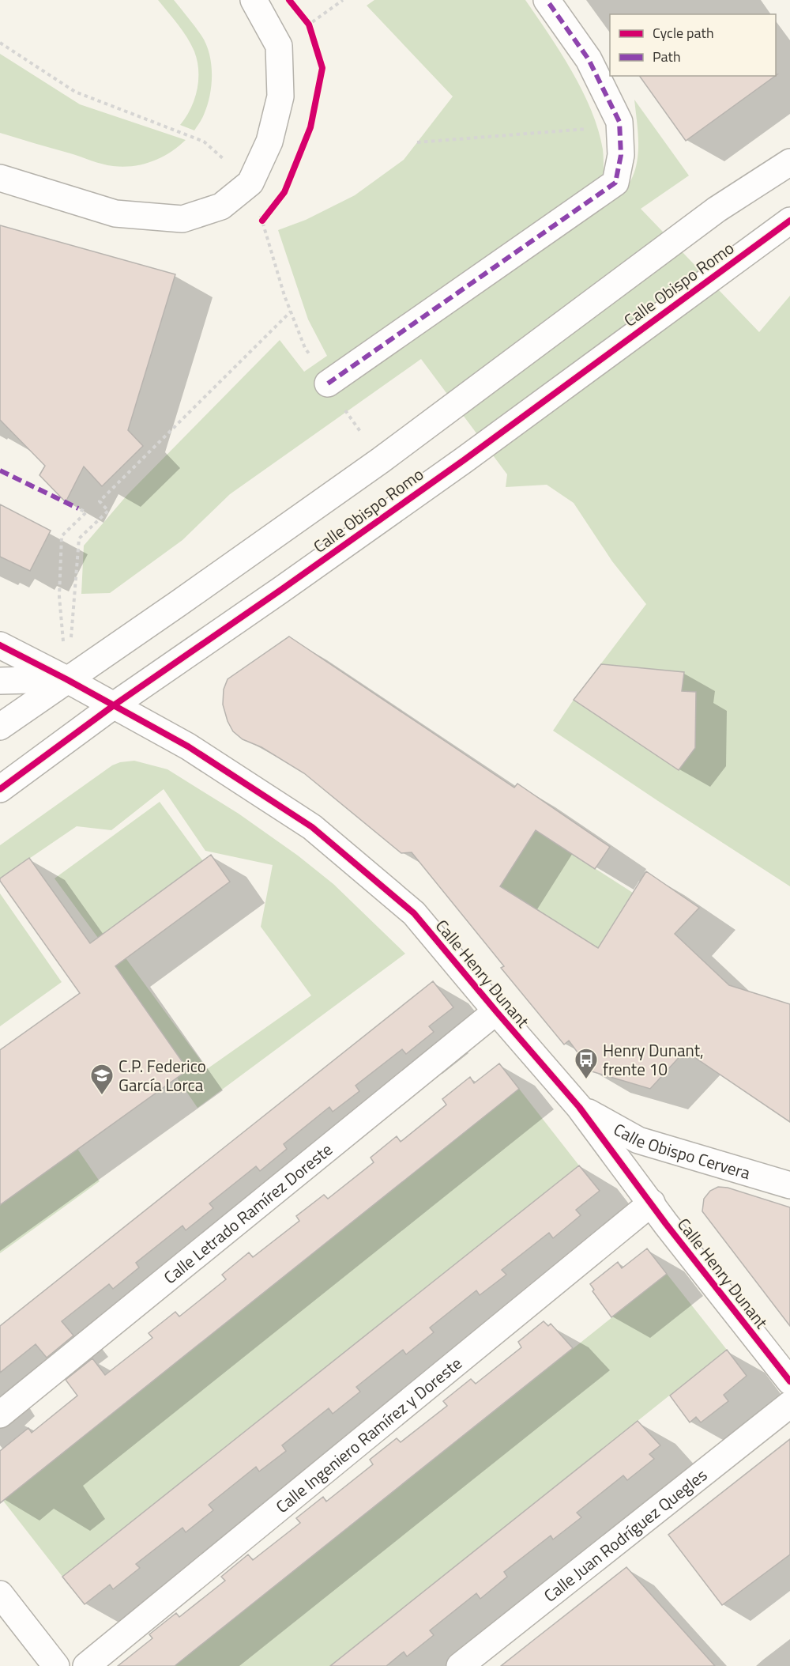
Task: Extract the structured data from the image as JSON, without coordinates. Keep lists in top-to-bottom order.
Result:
{
  "streets": {
    "street": [
      "Calle Obispo Romo",
      "Calle Henry Dunant",
      "Calle Obispo Cervera",
      "Calle Letrado Ramírez Doreste",
      "Calle Ingeniero Ramírez y Doreste",
      "Calle Juan Rodríguez Quegles"
    ]
  },
  "crossings": [
    ["Calle Obispo Romo", "Calle Henry Dunant"],
    ["Calle Henry Dunant", "Calle Obispo Cervera"],
    ["Calle Henry Dunant", "Calle Letrado Ramírez Doreste"],
    ["Calle Henry Dunant", "Calle Ingeniero Ramírez y Doreste"]
  ],
  "places": {
    "bus stop": ["Henry Dunant, frente 10"],
    "school or university": ["C.P. Federico García Lorca"]
  },
  "legend": ["Cycle path", "Path"]
}
